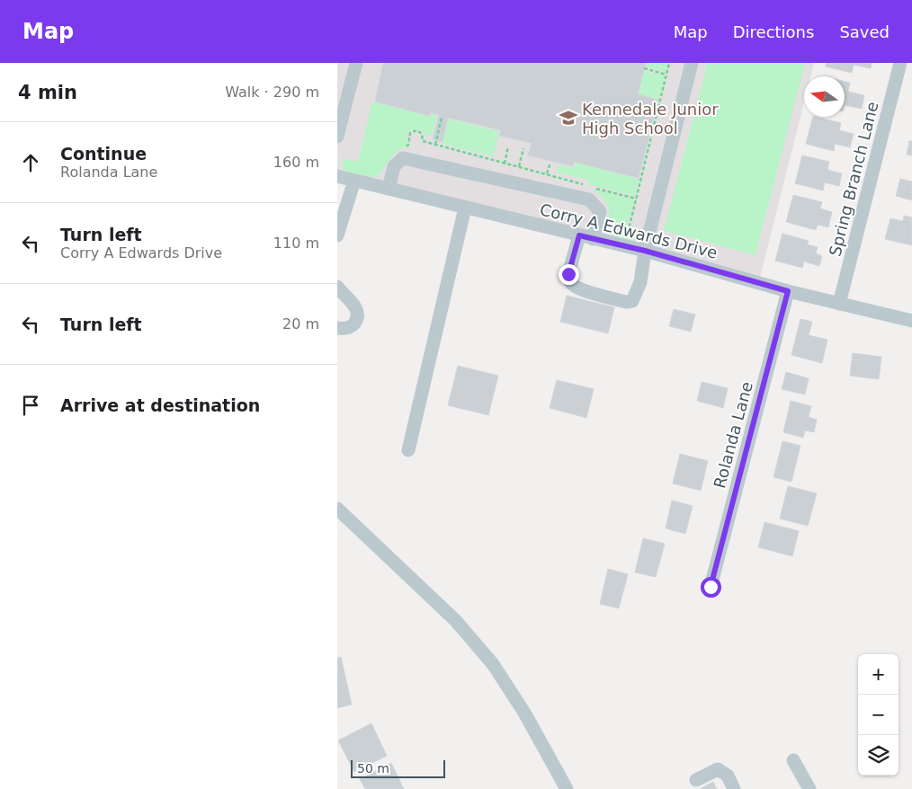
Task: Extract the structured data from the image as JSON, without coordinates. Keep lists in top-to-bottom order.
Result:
{
  "streets": {
    "street": ["Spring Branch Lane", "Corry A Edwards Drive", "Rolanda Lane"]
  },
  "crossings": [
    ["Spring Branch Lane", "Corry A Edwards Drive"],
    ["Corry A Edwards Drive", "Rolanda Lane"]
  ],
  "places": {
    "school or university": ["Kennedale Junior High School"]
  },
  "scale_bar": "50 m",
  "north": "left",
  "page": {
    "header": "Map",
    "nav": ["Map", "Directions", "Saved"],
    "heading": ["4 min", "Walk · 290 m"],
    "list": [
      ["Continue", "Rolanda Lane", "160 m"],
      ["Turn left", "Corry A Edwards Drive", "110 m"],
      ["Turn left", "20 m"],
      "Arrive at destination"
    ],
    "map_buttons": ["+", "−"],
    "scale": "50 m"
  }
}
